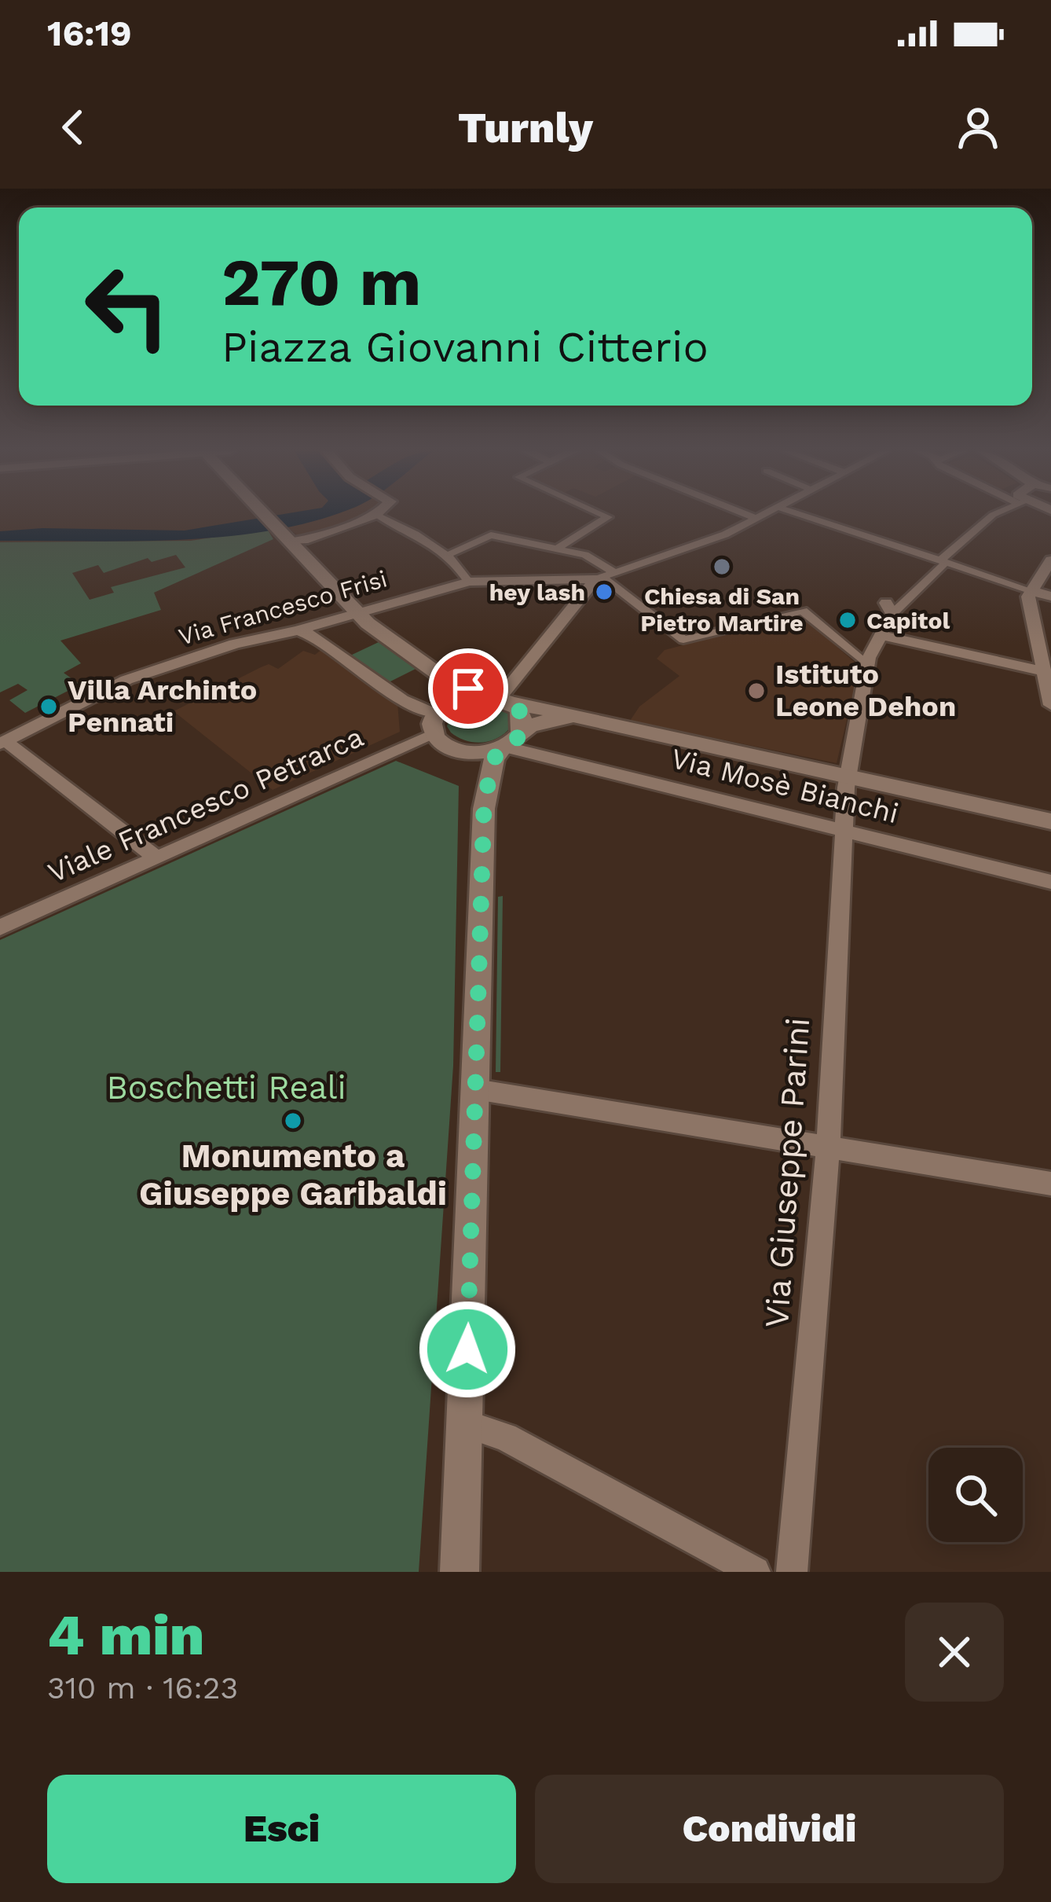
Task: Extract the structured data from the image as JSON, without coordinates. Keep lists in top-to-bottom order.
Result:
{
  "streets": {
    "street": [
      "Via Francesco Frisi",
      "Via Mosè Bianchi",
      "Viale Francesco Petrarca",
      "Via Giuseppe Parini"
    ]
  },
  "crossings": [
    ["Via Mosè Bianchi", "Viale Francesco Petrarca"],
    ["Via Mosè Bianchi", "Via Giuseppe Parini"]
  ],
  "parks": ["Boschetti Reali"],
  "places": [
    "Chiesa di San Pietro Martire",
    "hey lash",
    "Capitol",
    "Istituto Leone Dehon",
    "Villa Archinto Pennati",
    "Monumento a Giuseppe Garibaldi"
  ],
  "page": {
    "status": "16:19",
    "header": "Turnly",
    "turn": ["270 m", "Piazza Giovanni Citterio"],
    "heading": ["4 min", "310 m · 16:23"],
    "buttons": ["Esci", "Condividi"]
  }
}
